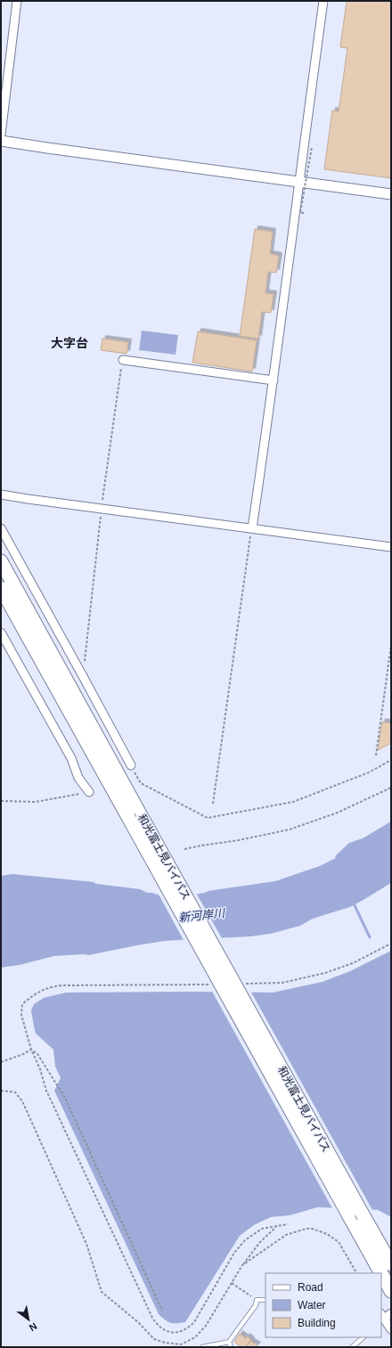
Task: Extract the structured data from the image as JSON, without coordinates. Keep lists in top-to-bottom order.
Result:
{
  "streets": {
    "highway": ["和光富士見バイパス"]
  },
  "districts": ["大字台"],
  "water": ["新河岸川"],
  "legend": ["Road", "Water", "Building"],
  "north": "bottom right"
}
